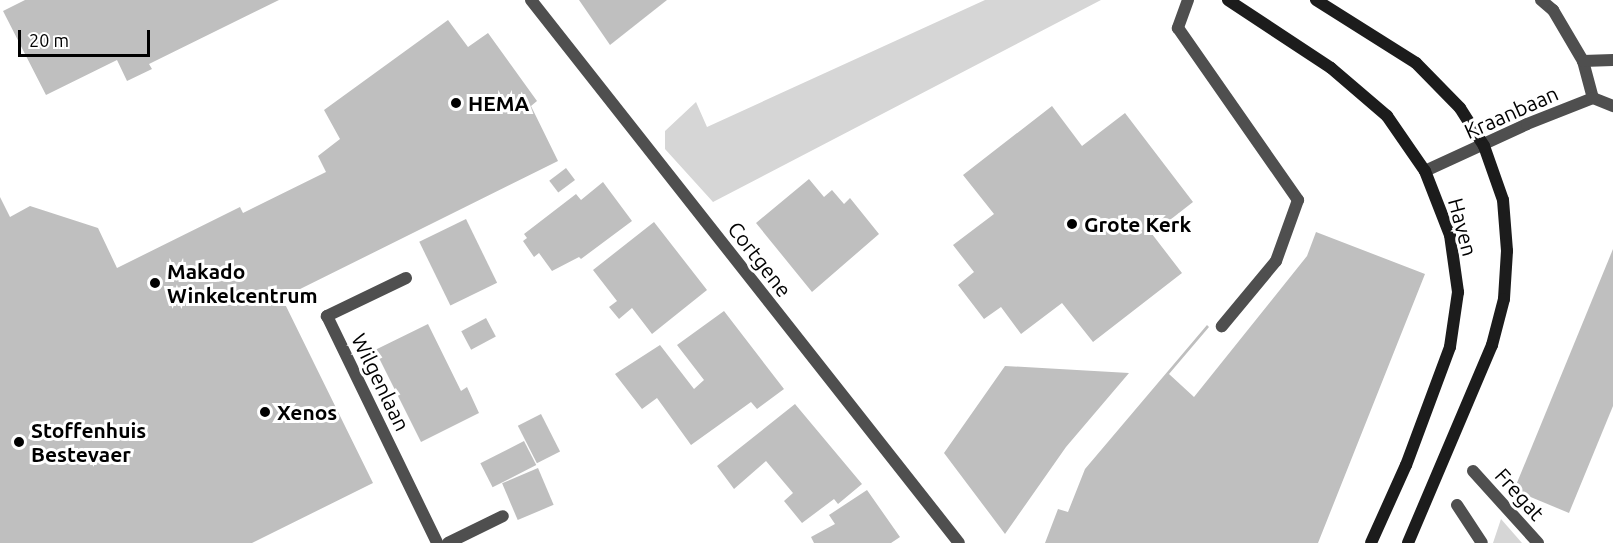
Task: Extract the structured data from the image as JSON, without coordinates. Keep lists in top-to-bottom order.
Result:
{
  "streets": {
    "street": [
      "Kraanbaan",
      "Haven",
      "Cortgene",
      "Wilgenlaan",
      "Fregat"
    ]
  },
  "crossings": [
    ["Kraanbaan", "Haven"]
  ],
  "places": [
    "HEMA",
    "Grote Kerk",
    "Makado Winkelcentrum",
    "Xenos",
    "Stoffenhuis Bestevaer"
  ],
  "scale_bar": "20 m"
}
